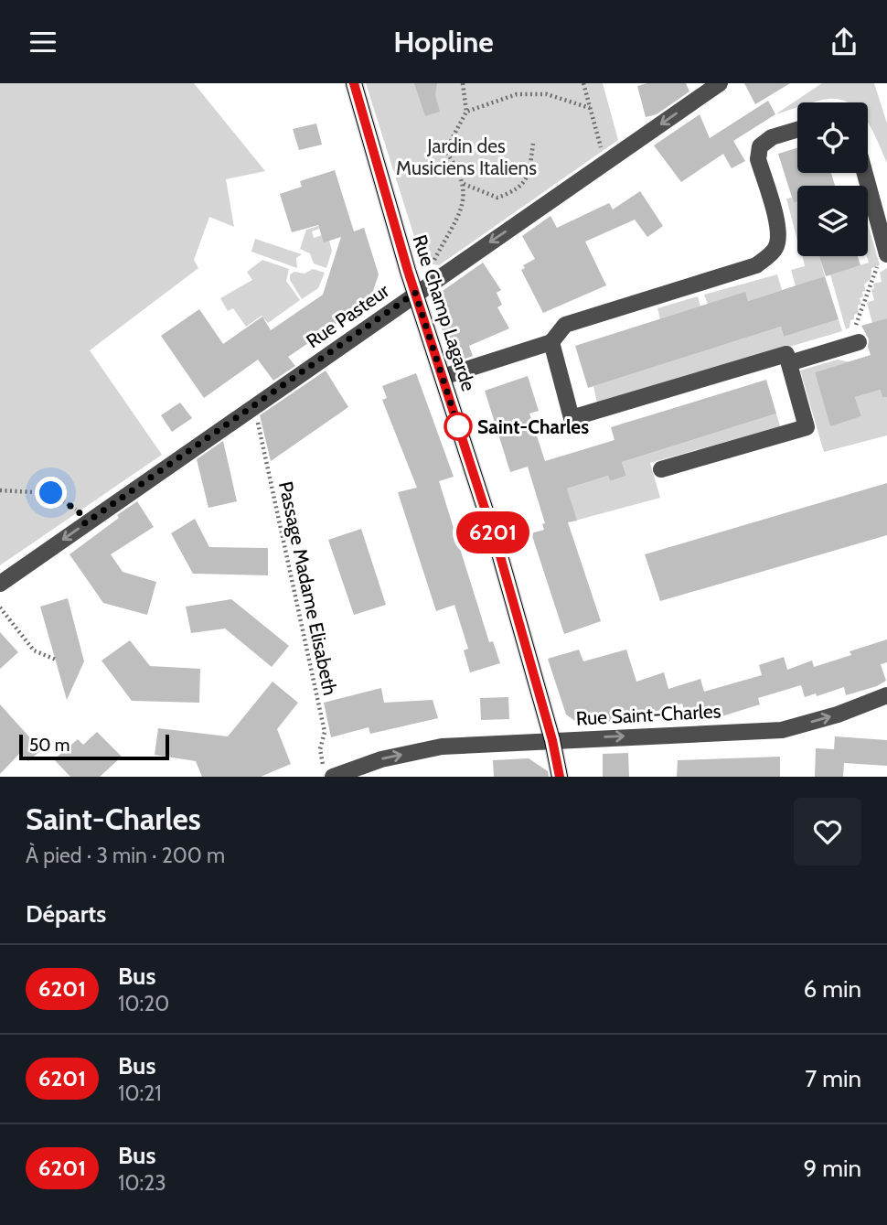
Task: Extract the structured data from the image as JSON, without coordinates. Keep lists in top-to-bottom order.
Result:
{
  "streets": {
    "main road": ["Rue Champ Lagarde"],
    "street": ["Rue Pasteur", "Rue Saint-Charles"],
    "path": ["Passage Madame Elisabeth"]
  },
  "crossings": [
    ["Rue Champ Lagarde", "Rue Pasteur"],
    ["Rue Champ Lagarde", "Rue Saint-Charles"],
    ["Rue Pasteur", "Passage Madame Elisabeth"],
    ["Passage Madame Elisabeth", "Rue Saint-Charles"]
  ],
  "one_way": ["Rue Pasteur", "Rue Saint-Charles"],
  "parks": ["Jardin des Musiciens Italiens"],
  "places": ["Saint-Charles"],
  "lines": ["bus line 6201"],
  "scale_bar": "50 m",
  "page": {
    "header": "Hopline",
    "on_map": "6201",
    "scale": "50 m",
    "heading": [
      ["Saint-Charles", "À pied · 3 min · 200 m"],
      "Départs"
    ],
    "list": [
      {
        "mark": "6201",
        "name": "Bus",
        "note": "10:20",
        "value": "6 min"
      },
      {
        "mark": "6201",
        "name": "Bus",
        "note": "10:21",
        "value": "7 min"
      },
      {
        "mark": "6201",
        "name": "Bus",
        "note": "10:23",
        "value": "9 min"
      }
    ]
  }
}
